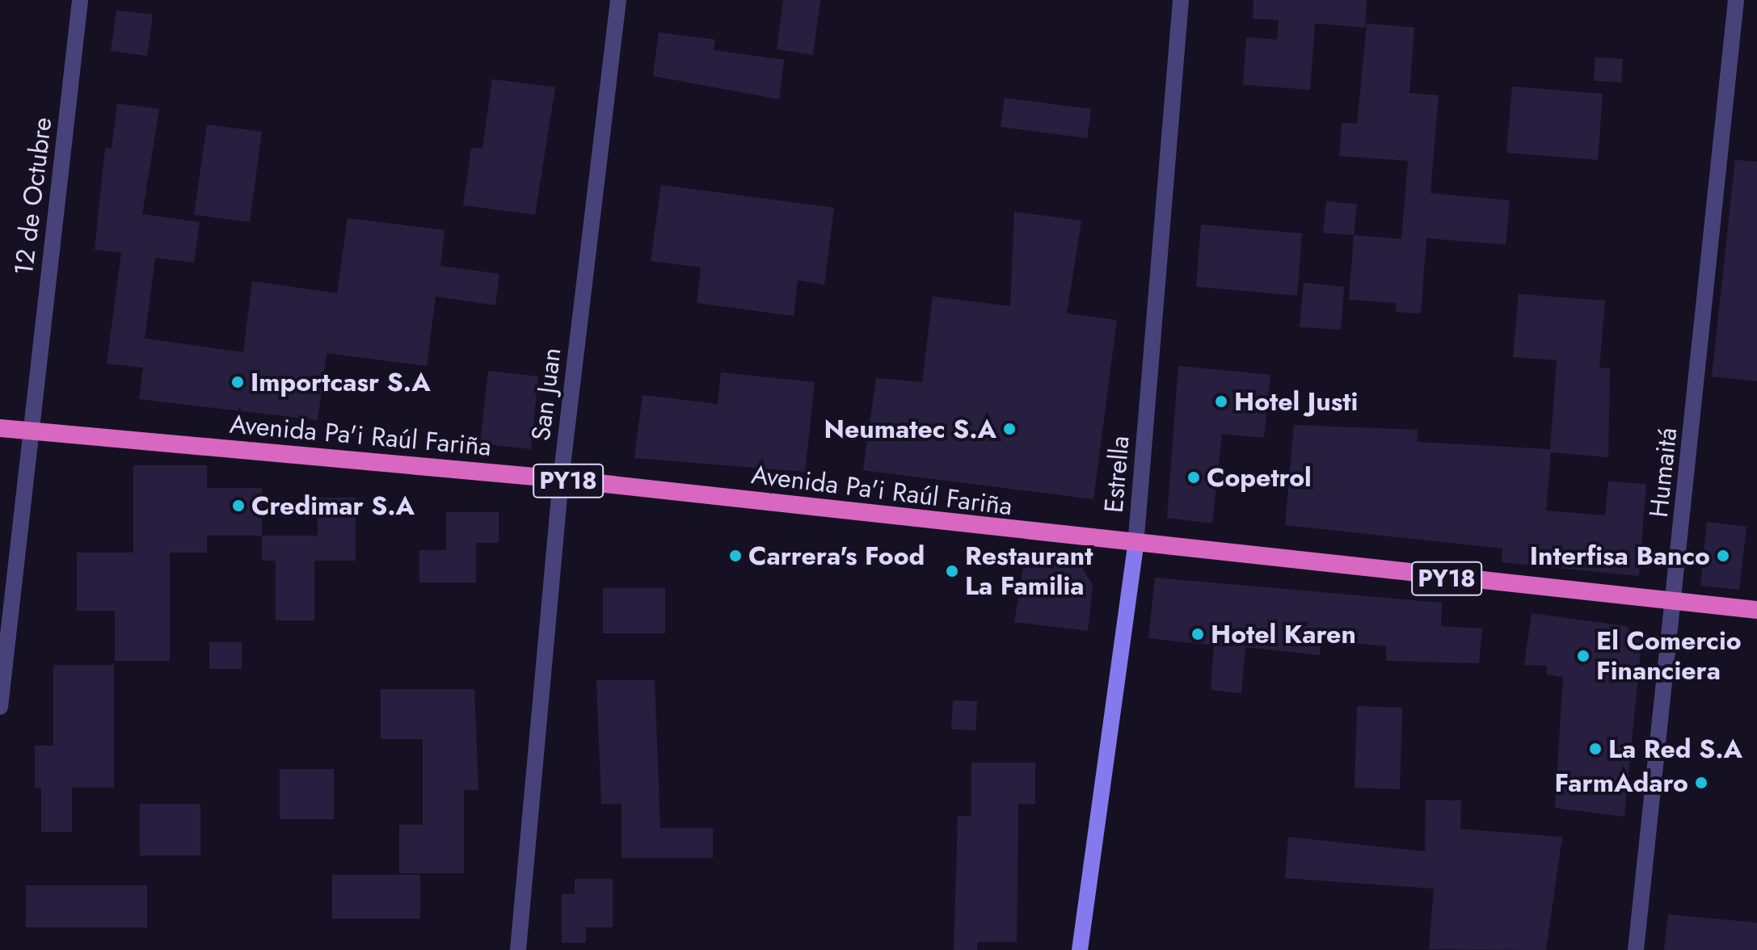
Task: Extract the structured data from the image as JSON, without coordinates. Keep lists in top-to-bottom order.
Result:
{
  "streets": {
    "highway": ["Avenida Pa'i Raúl Fariña", "PY18"],
    "main road": ["Estrella"],
    "street": ["12 de Octubre", "San Juan", "Humaitá"]
  },
  "crossings": [
    ["12 de Octubre", "Avenida Pa'i Raúl Fariña"],
    ["San Juan", "Avenida Pa'i Raúl Fariña"],
    ["Avenida Pa'i Raúl Fariña", "Humaitá"],
    ["Avenida Pa'i Raúl Fariña", "Estrella"]
  ],
  "places": [
    "Importcasr S.A",
    "Hotel Justi",
    "Neumatec S.A",
    "Copetrol",
    "Credimar S.A",
    "Carrera's Food",
    "Interfisa Banco",
    "Restaurant La Familia",
    "Hotel Karen",
    "El Comercio Financiera",
    "La Red S.A",
    "FarmAdaro"
  ]
}
